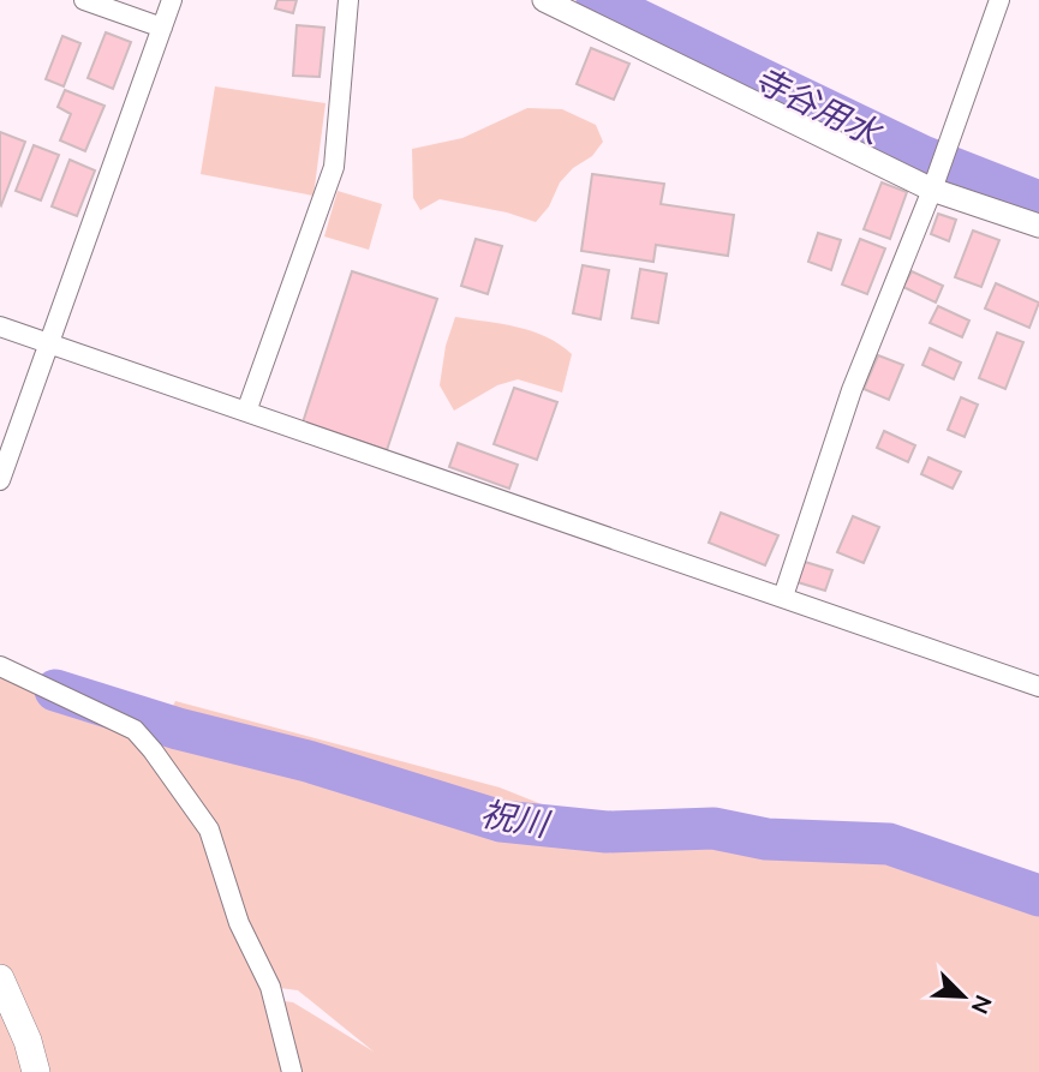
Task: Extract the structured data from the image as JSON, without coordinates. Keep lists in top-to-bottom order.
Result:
{
  "water": ["寺谷用水", "祝川"],
  "north": "bottom right"
}
